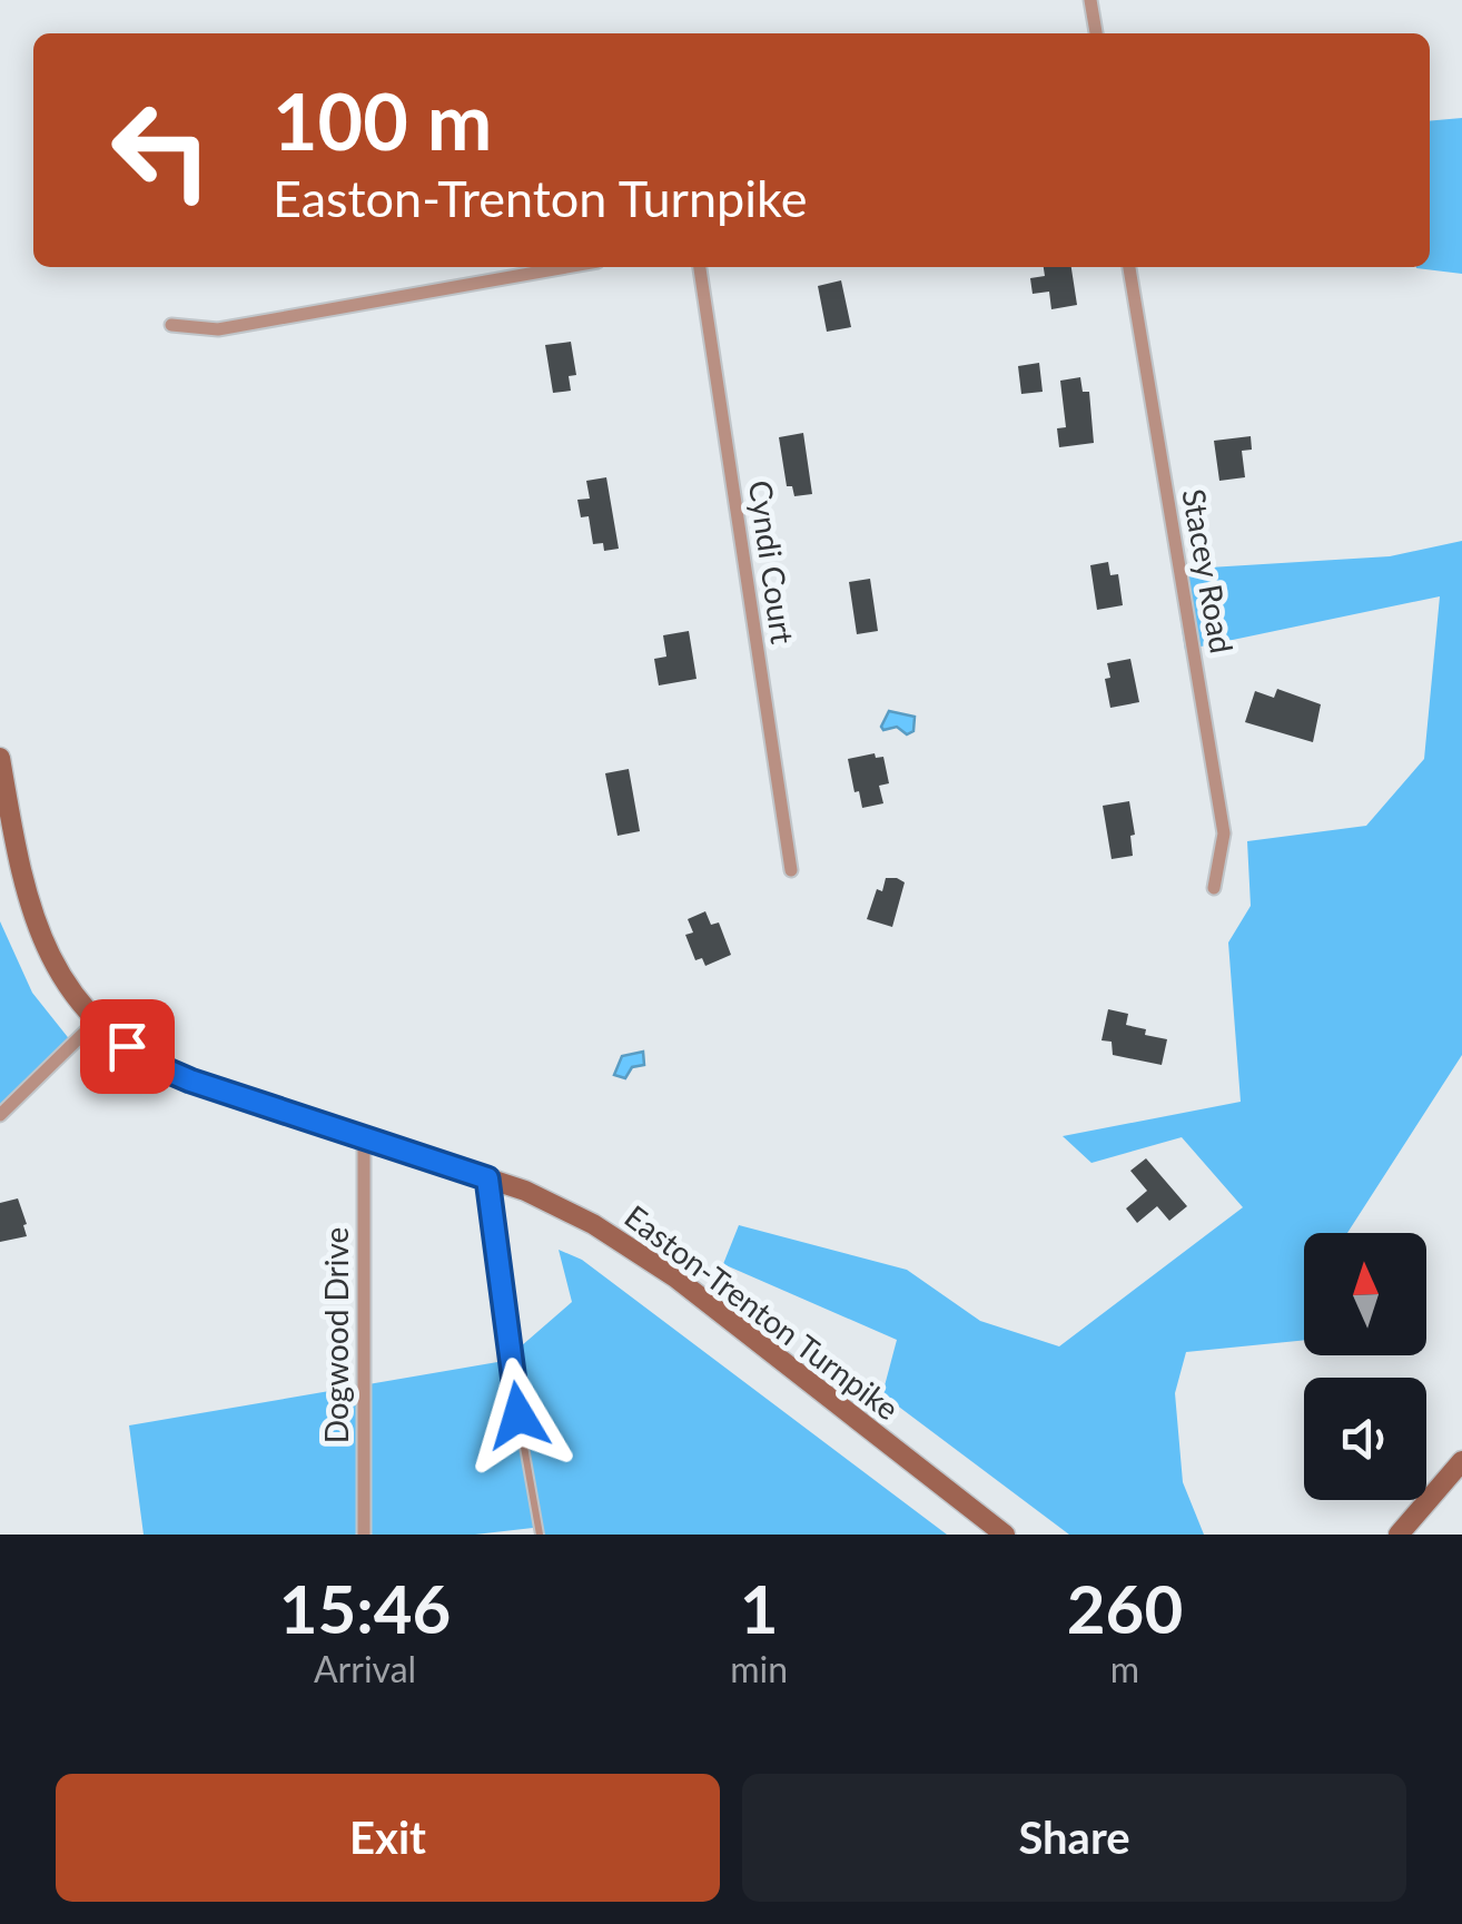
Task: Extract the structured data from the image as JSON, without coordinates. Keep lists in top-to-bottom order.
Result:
{
  "streets": {
    "main road": ["Easton-Trenton Turnpike"],
    "street": ["Cyndi Court", "Stacey Road", "Dogwood Drive"]
  },
  "crossings": [
    ["Easton-Trenton Turnpike", "Dogwood Drive"]
  ],
  "north": "top",
  "page": {
    "turn": ["100 m", "Easton-Trenton Turnpike"],
    "eta": [
      "15:46",
      "Arrival",
      "1",
      "min",
      "260",
      "m"
    ],
    "buttons": ["Exit", "Share"]
  }
}
